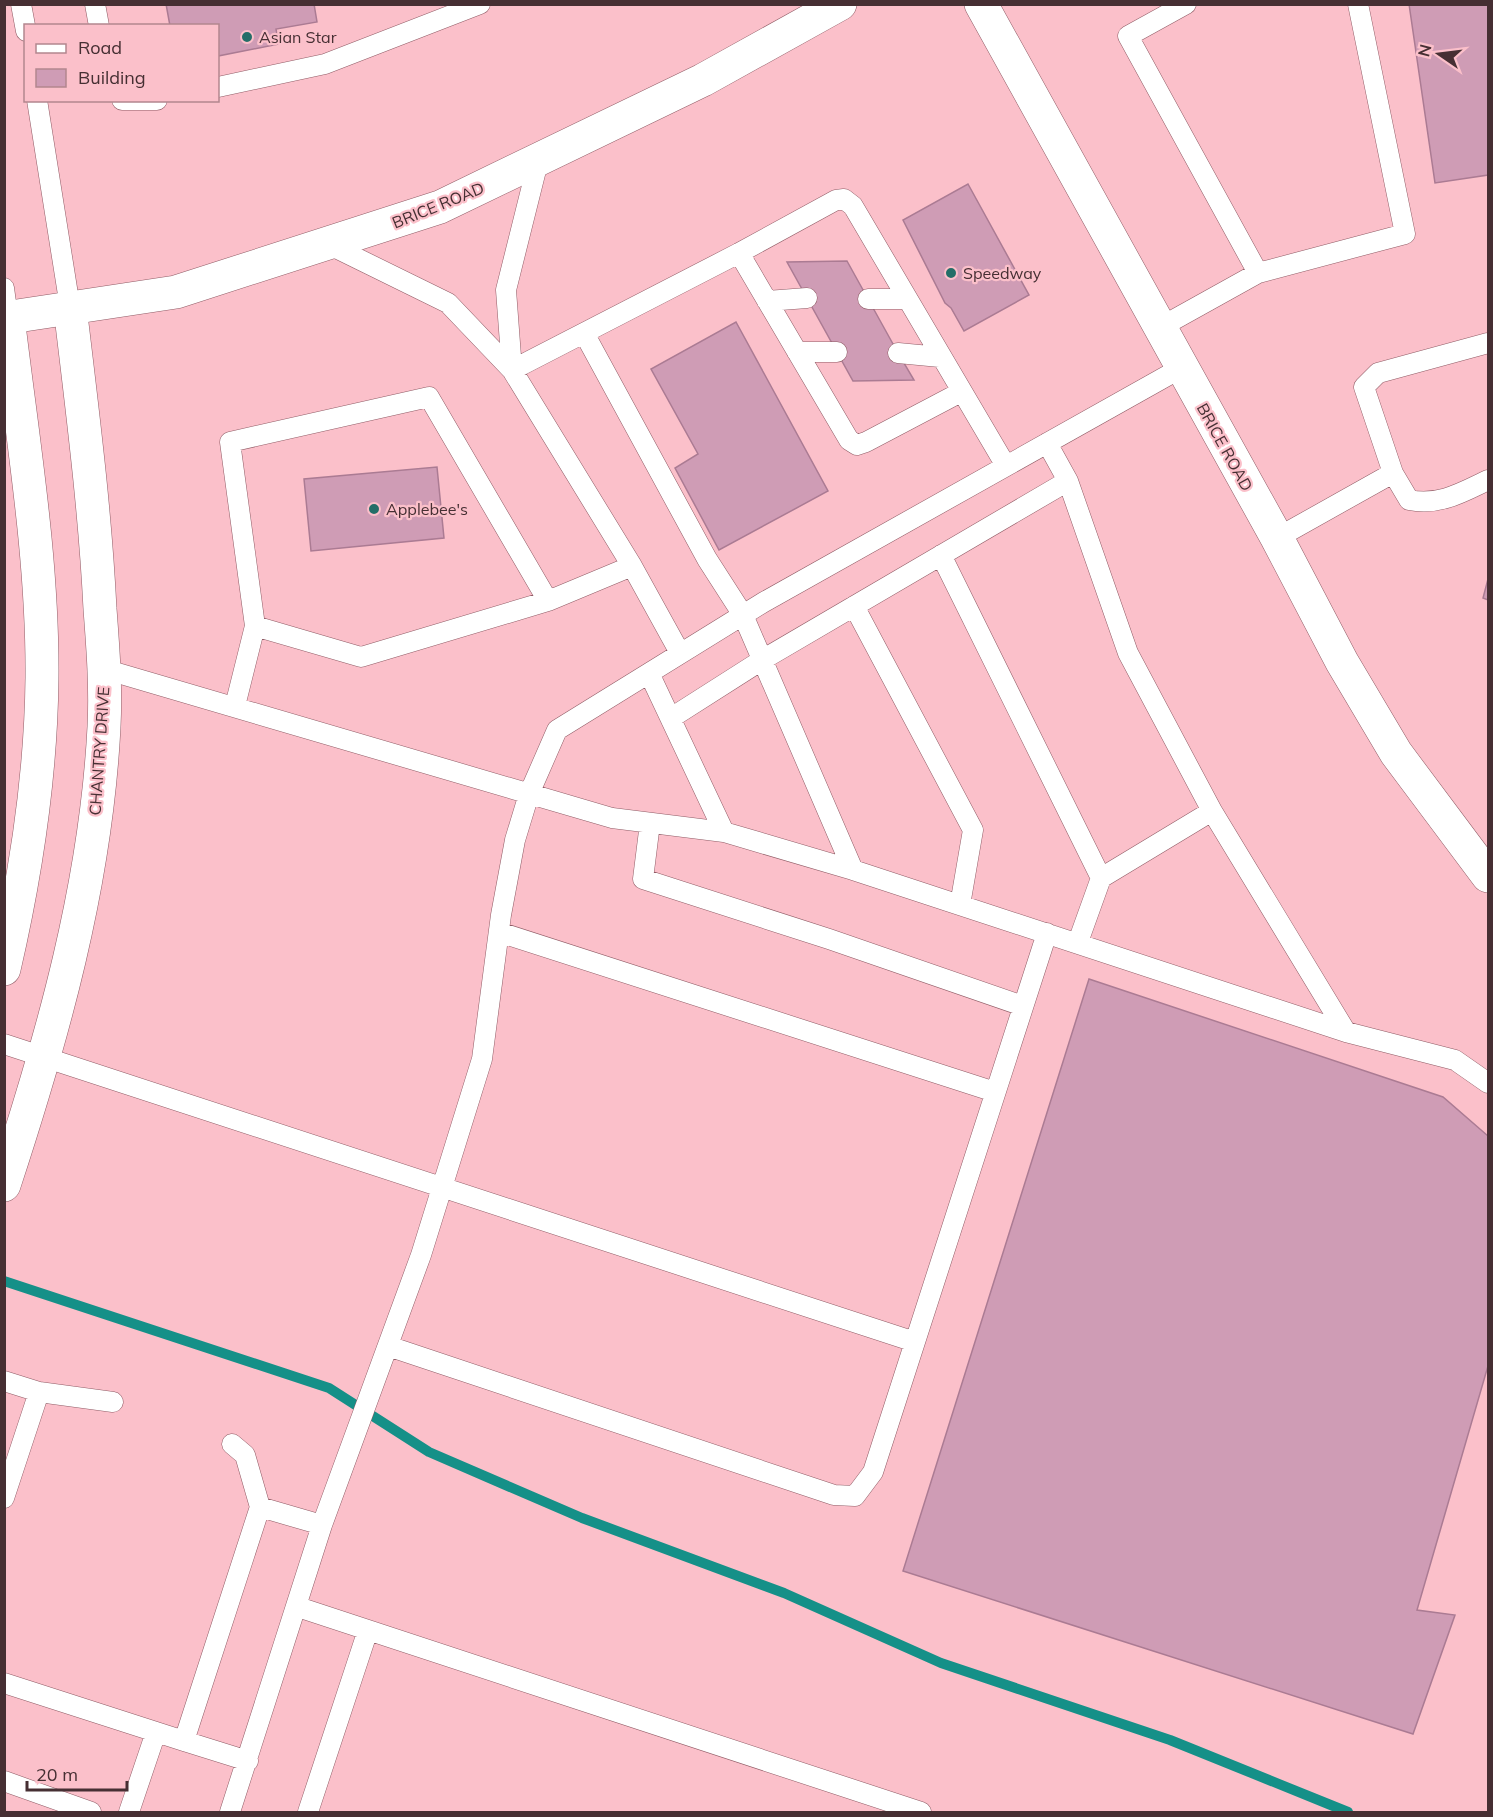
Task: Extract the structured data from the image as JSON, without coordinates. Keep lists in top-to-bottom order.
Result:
{
  "streets": {
    "main road": ["BRICE ROAD", "CHANTRY DRIVE"]
  },
  "crossings": [
    ["BRICE ROAD", "CHANTRY DRIVE"]
  ],
  "places": ["Asian Star", "Speedway", "Applebee's"],
  "legend": ["Road", "Building"],
  "scale_bar": "20 m",
  "north": "left"
}
